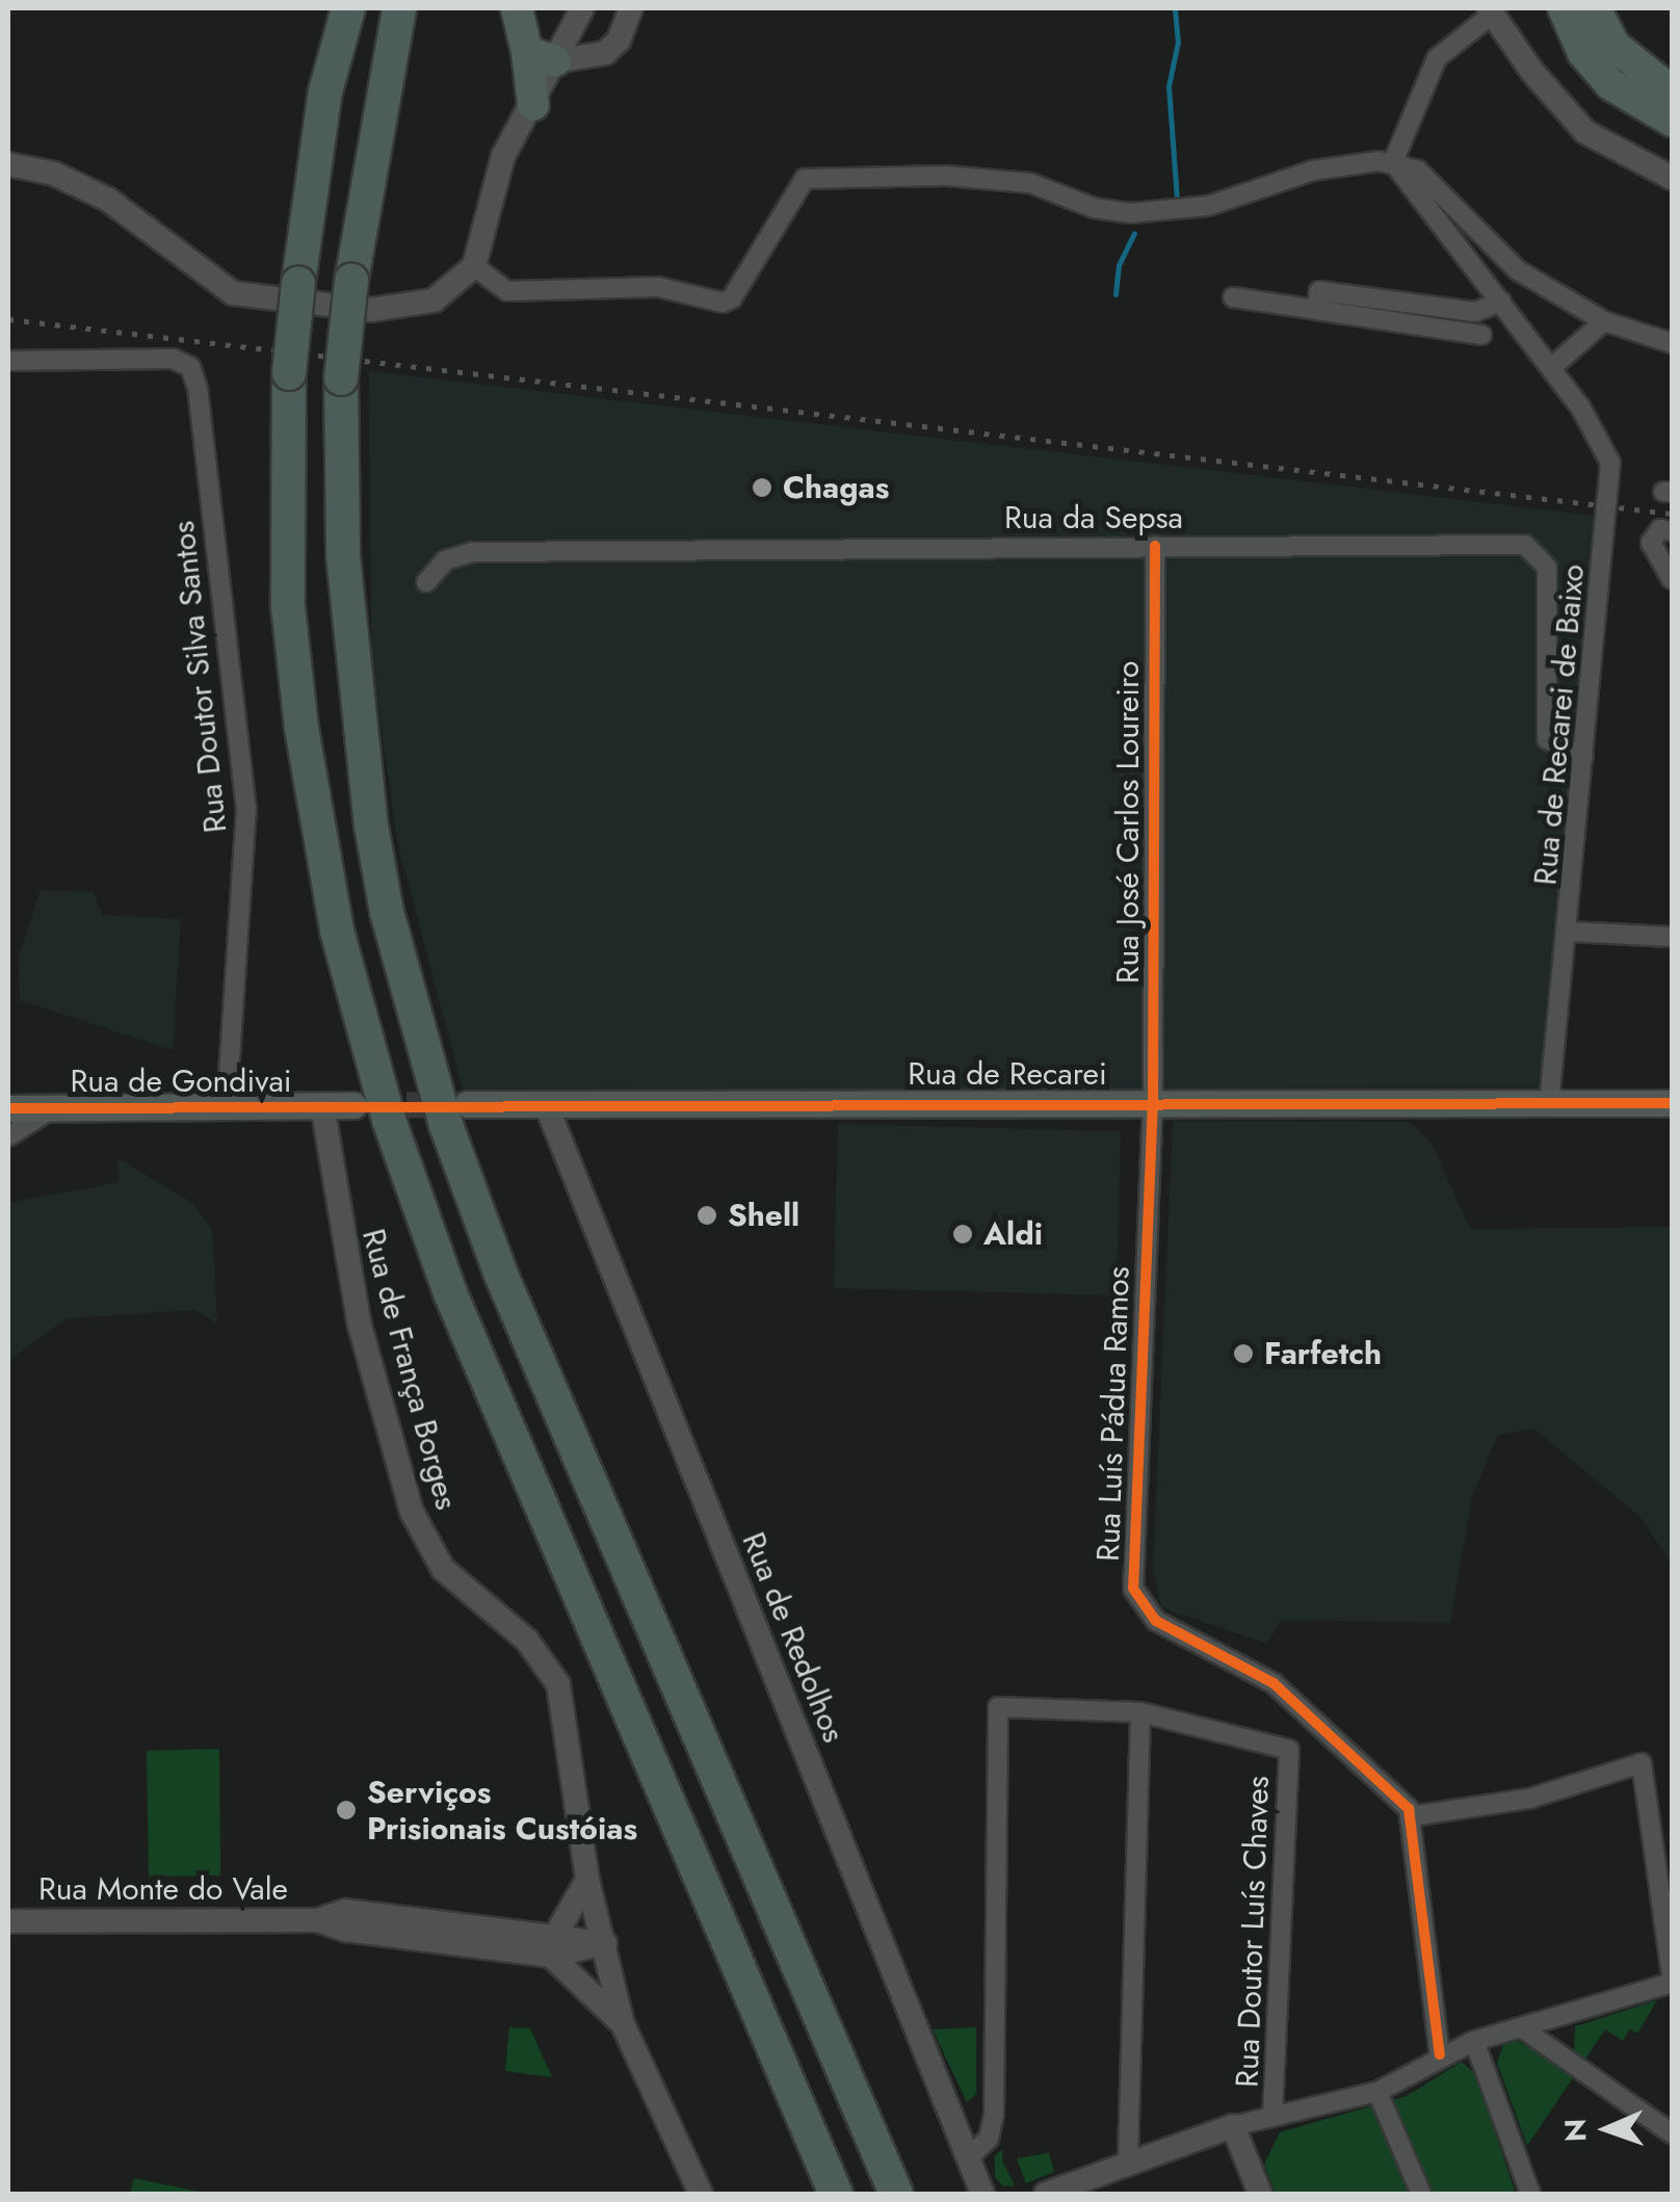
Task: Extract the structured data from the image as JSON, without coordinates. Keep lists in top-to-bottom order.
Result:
{
  "streets": {
    "main road": ["Rua de Recarei", "Rua de Gondivai"],
    "street": [
      "Rua da Sepsa",
      "Rua Doutor Silva Santos",
      "Rua de Recarei de Baixo",
      "Rua José Carlos Loureiro",
      "Rua de França Borges",
      "Rua Luís Pádua Ramos",
      "Rua de Redolhos",
      "Rua Monte do Vale",
      "Rua Doutor Luís Chaves"
    ]
  },
  "crossings": [
    ["Rua da Sepsa", "Rua de Recarei de Baixo"],
    ["Rua da Sepsa", "Rua José Carlos Loureiro"],
    ["Rua Doutor Silva Santos", "Rua de Gondivai"],
    ["Rua de Recarei de Baixo", "Rua de Recarei"],
    ["Rua José Carlos Loureiro", "Rua de Recarei"],
    ["Rua José Carlos Loureiro", "Rua Luís Pádua Ramos"],
    ["Rua de Recarei", "Rua Luís Pádua Ramos"],
    ["Rua de Recarei", "Rua de Redolhos"],
    ["Rua de Gondivai", "Rua de França Borges"],
    ["Rua de França Borges", "Rua Monte do Vale"]
  ],
  "places": [
    "Chagas",
    "Shell",
    "Aldi",
    "Farfetch",
    "Serviços Prisionais Custóias"
  ],
  "north": "left"
}
